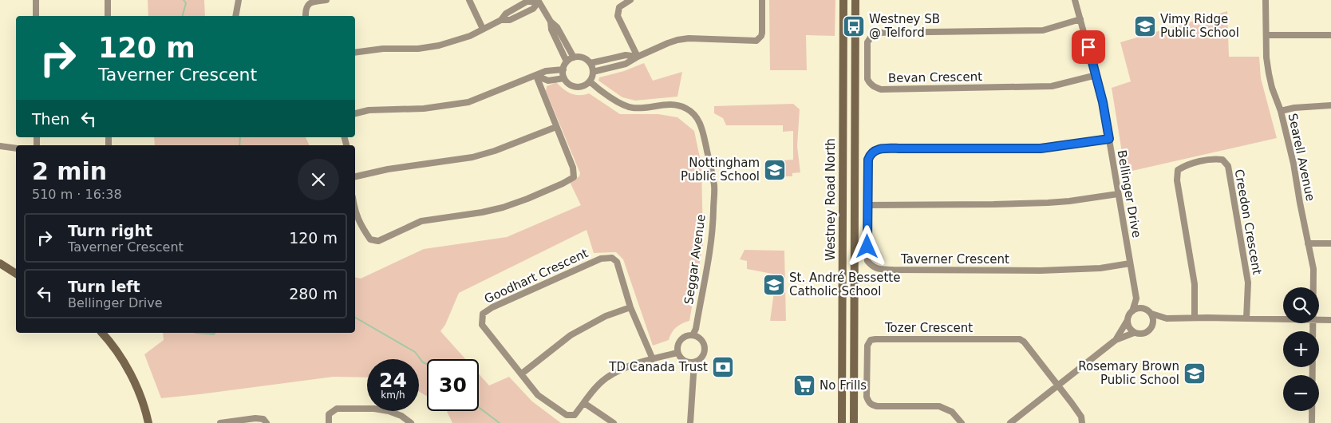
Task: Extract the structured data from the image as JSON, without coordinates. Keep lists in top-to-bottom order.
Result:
{
  "streets": {
    "main road": ["Westney Road North"],
    "street": [
      "Bevan Crescent",
      "Searell Avenue",
      "Bellinger Drive",
      "Creedon Crescent",
      "Seggar Avenue",
      "Taverner Crescent",
      "Goodhart Crescent",
      "Tozer Crescent"
    ]
  },
  "crossings": [
    ["Bevan Crescent", "Bellinger Drive"],
    ["Bellinger Drive", "Taverner Crescent"],
    ["Seggar Avenue", "Goodhart Crescent"]
  ],
  "places": {
    "bus stop": ["Westney SB @ Telford"],
    "school or university": [
      "Vimy Ridge Public School",
      "Nottingham Public School",
      "St. André Bessette Catholic School",
      "Rosemary Brown Public School"
    ],
    "bank": ["TD Canada Trust"],
    "supermarket": ["No Frills"]
  },
  "page": {
    "turn": ["120 m", "Taverner Crescent"],
    "then": "Then",
    "heading": ["2 min", "510 m · 16:38"],
    "list": [
      {
        "name": "Turn right",
        "note": "Taverner Crescent",
        "value": "120 m"
      },
      {
        "name": "Turn left",
        "note": "Bellinger Drive",
        "value": "280 m"
      }
    ],
    "map_buttons": ["+", "−"],
    "speed": "24 km/h",
    "limit": "30"
  }
}
